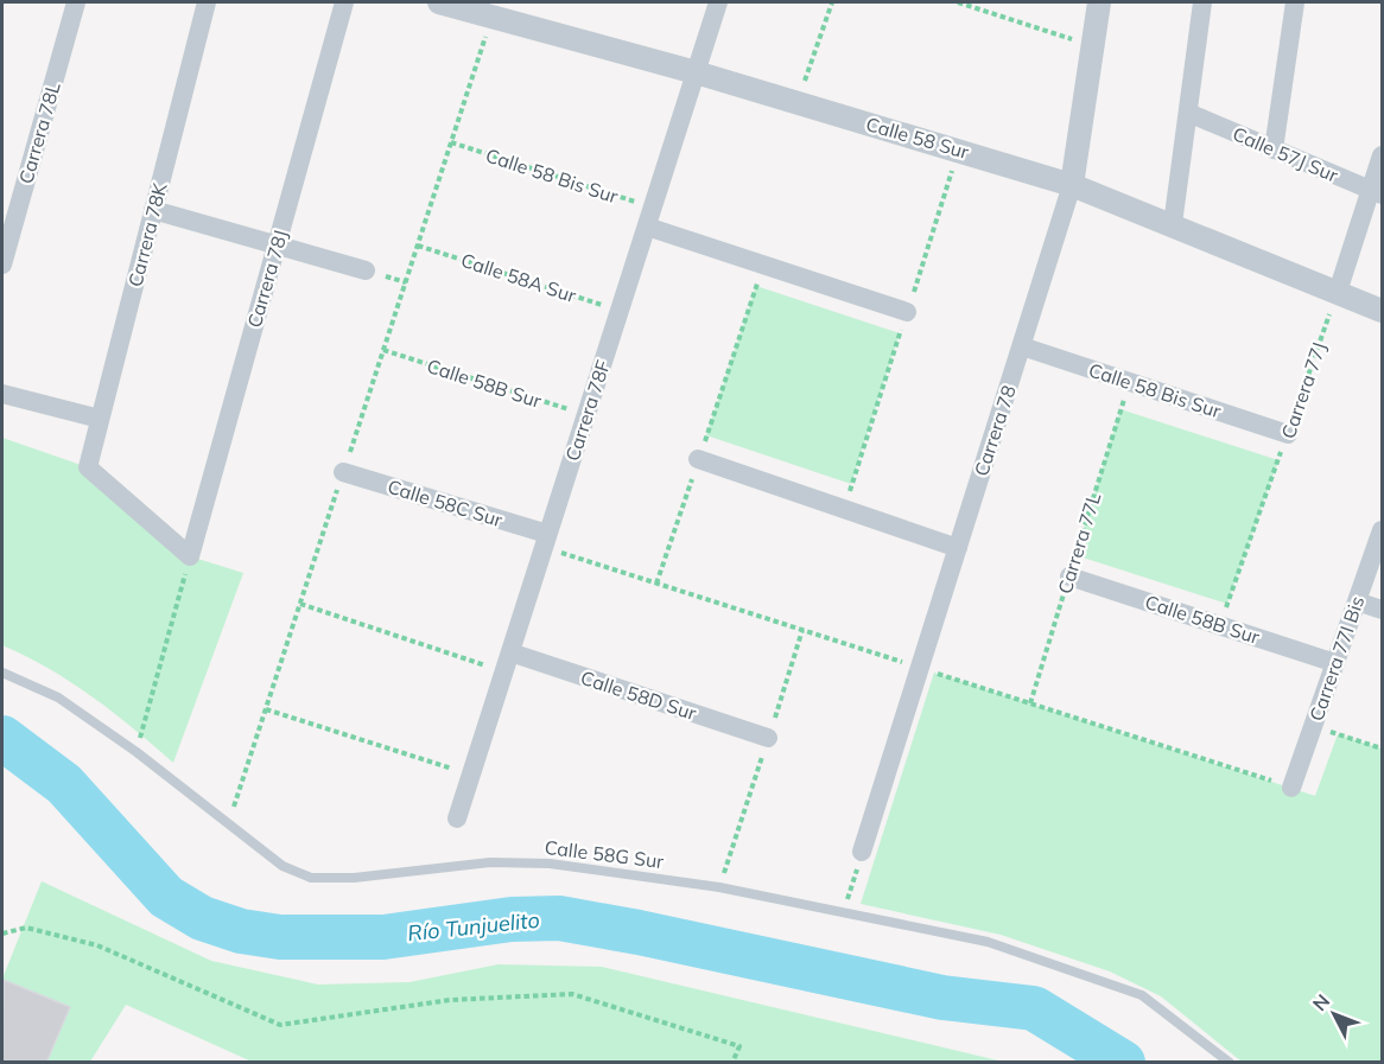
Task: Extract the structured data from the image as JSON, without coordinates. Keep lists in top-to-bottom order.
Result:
{
  "streets": {
    "street": [
      "Carrera 78L",
      "Calle 58 Sur",
      "Calle 57J Sur",
      "Calle 58 Bis Sur",
      "Carrera 78K",
      "Carrera 78J",
      "Calle 58B Sur",
      "Carrera 78F",
      "Carrera 78",
      "Calle 58C Sur",
      "Carrera 77I Bis",
      "Calle 58D Sur"
    ],
    "lane": ["Calle 58G Sur"],
    "path": ["Calle 58A Sur", "Carrera 77J", "Carrera 77L"]
  },
  "crossings": [
    ["Calle 58 Sur", "Carrera 77J"],
    ["Calle 58 Sur", "Carrera 78F"],
    ["Calle 58 Sur", "Carrera 78"],
    ["Calle 58 Bis Sur", "Carrera 77J"],
    ["Calle 58 Bis Sur", "Carrera 78F"],
    ["Calle 58 Bis Sur", "Carrera 78"],
    ["Calle 58 Bis Sur", "Carrera 77L"],
    ["Carrera 78K", "Carrera 78J"],
    ["Calle 58A Sur", "Carrera 78F"],
    ["Calle 58B Sur", "Carrera 77J"],
    ["Calle 58B Sur", "Carrera 78F"],
    ["Calle 58B Sur", "Carrera 77L"],
    ["Calle 58B Sur", "Carrera 77I Bis"],
    ["Carrera 78F", "Calle 58C Sur"],
    ["Carrera 78F", "Calle 58D Sur"]
  ],
  "water": ["Río Tunjuelito"],
  "north": "top left"
}
